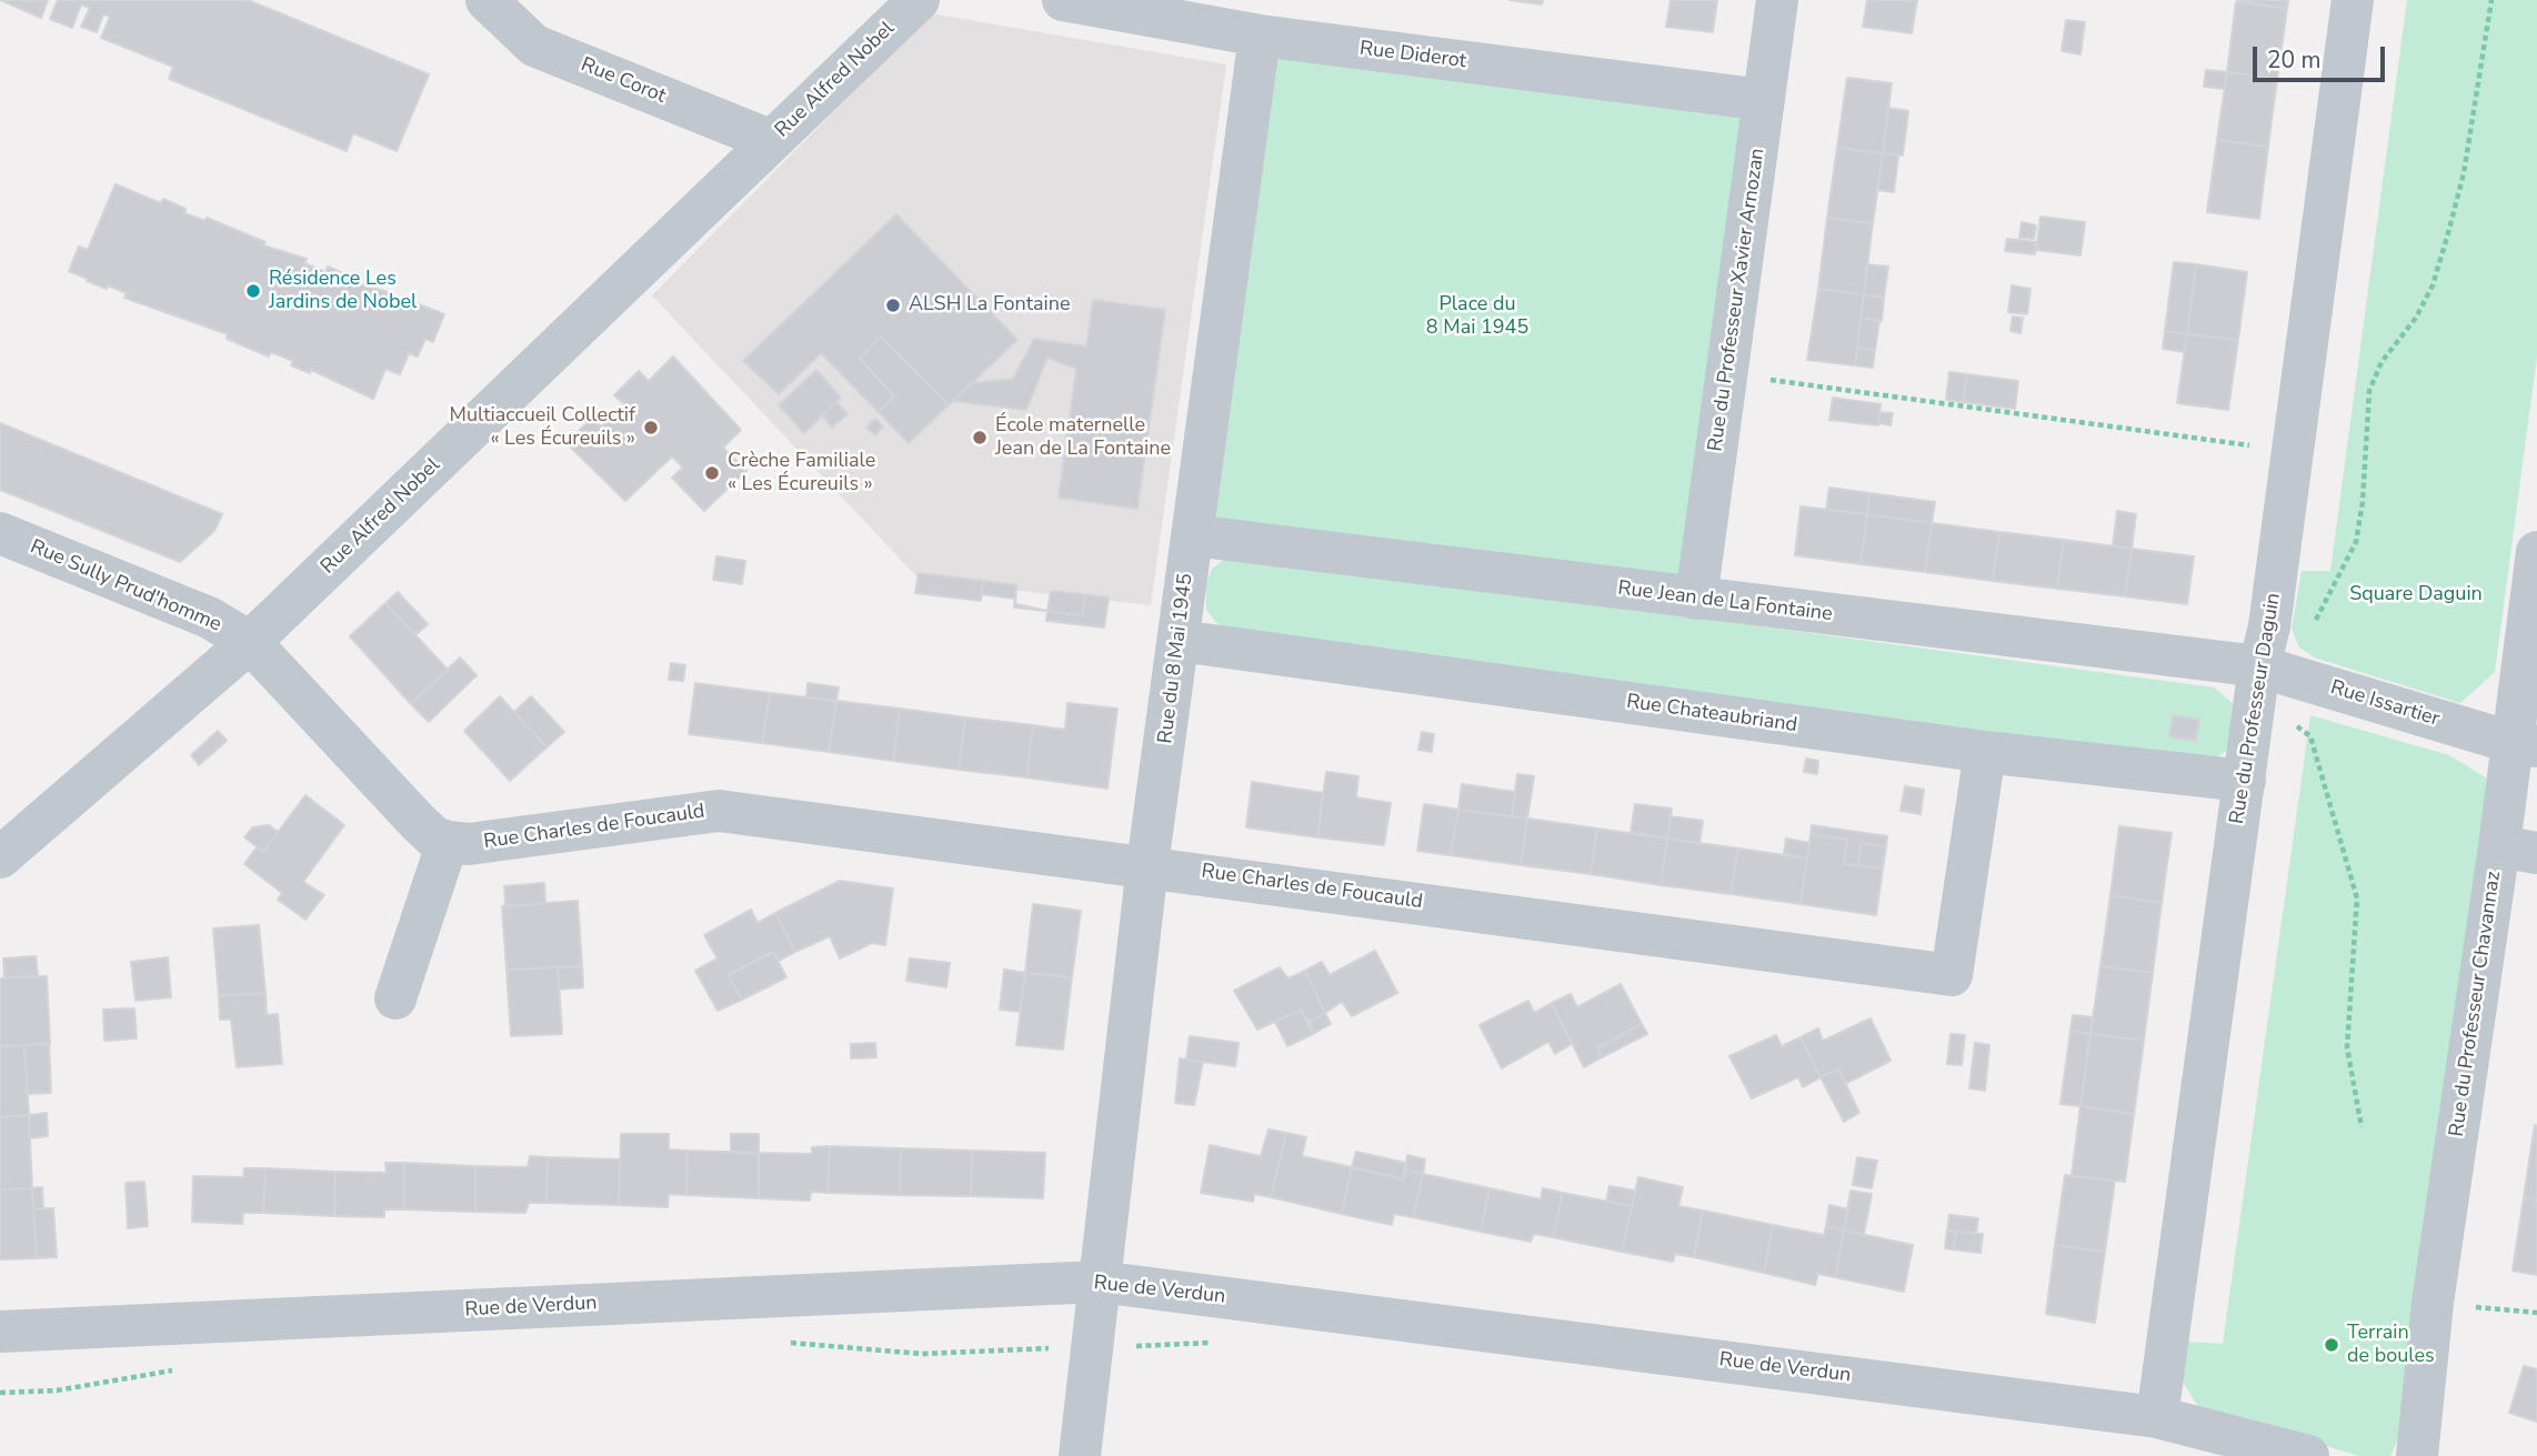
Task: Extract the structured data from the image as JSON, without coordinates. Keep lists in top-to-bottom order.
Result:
{
  "streets": {
    "street": [
      "Rue Diderot",
      "Rue Alfred Nobel",
      "Rue Corot",
      "Rue du Professeur Xavier Arnozan",
      "Rue Sully Prud'homme",
      "Rue Jean de La Fontaine",
      "Rue du 8 Mai 1945",
      "Rue Issartier",
      "Rue du Professeur Daguin",
      "Rue Chateaubriand",
      "Rue Charles de Foucauld",
      "Rue du Professeur Chavannaz",
      "Rue de Verdun"
    ]
  },
  "crossings": [
    ["Rue Diderot", "Rue du Professeur Xavier Arnozan"],
    ["Rue Diderot", "Rue du 8 Mai 1945"],
    ["Rue Alfred Nobel", "Rue Corot"],
    ["Rue Alfred Nobel", "Rue Sully Prud'homme"],
    ["Rue du Professeur Xavier Arnozan", "Rue Jean de La Fontaine"],
    ["Rue Jean de La Fontaine", "Rue du 8 Mai 1945"],
    ["Rue Jean de La Fontaine", "Rue Issartier"],
    ["Rue Jean de La Fontaine", "Rue du Professeur Daguin"],
    ["Rue du 8 Mai 1945", "Rue Chateaubriand"],
    ["Rue du 8 Mai 1945", "Rue Charles de Foucauld"],
    ["Rue du 8 Mai 1945", "Rue de Verdun"],
    ["Rue Issartier", "Rue du Professeur Daguin"],
    ["Rue Issartier", "Rue du Professeur Chavannaz"],
    ["Rue du Professeur Daguin", "Rue Chateaubriand"],
    ["Rue du Professeur Daguin", "Rue de Verdun"],
    ["Rue Chateaubriand", "Rue Charles de Foucauld"]
  ],
  "parks": ["Place du 8 Mai 1945", "Square Daguin"],
  "places": [
    "Résidence Les Jardins de Nobel",
    "ALSH La Fontaine",
    "Multiaccueil Collectif « Les Écureuils »",
    "École maternelle Jean de La Fontaine",
    "Crèche Familiale « Les Écureuils »",
    "Terrain de boules"
  ],
  "scale_bar": "20 m"
}
